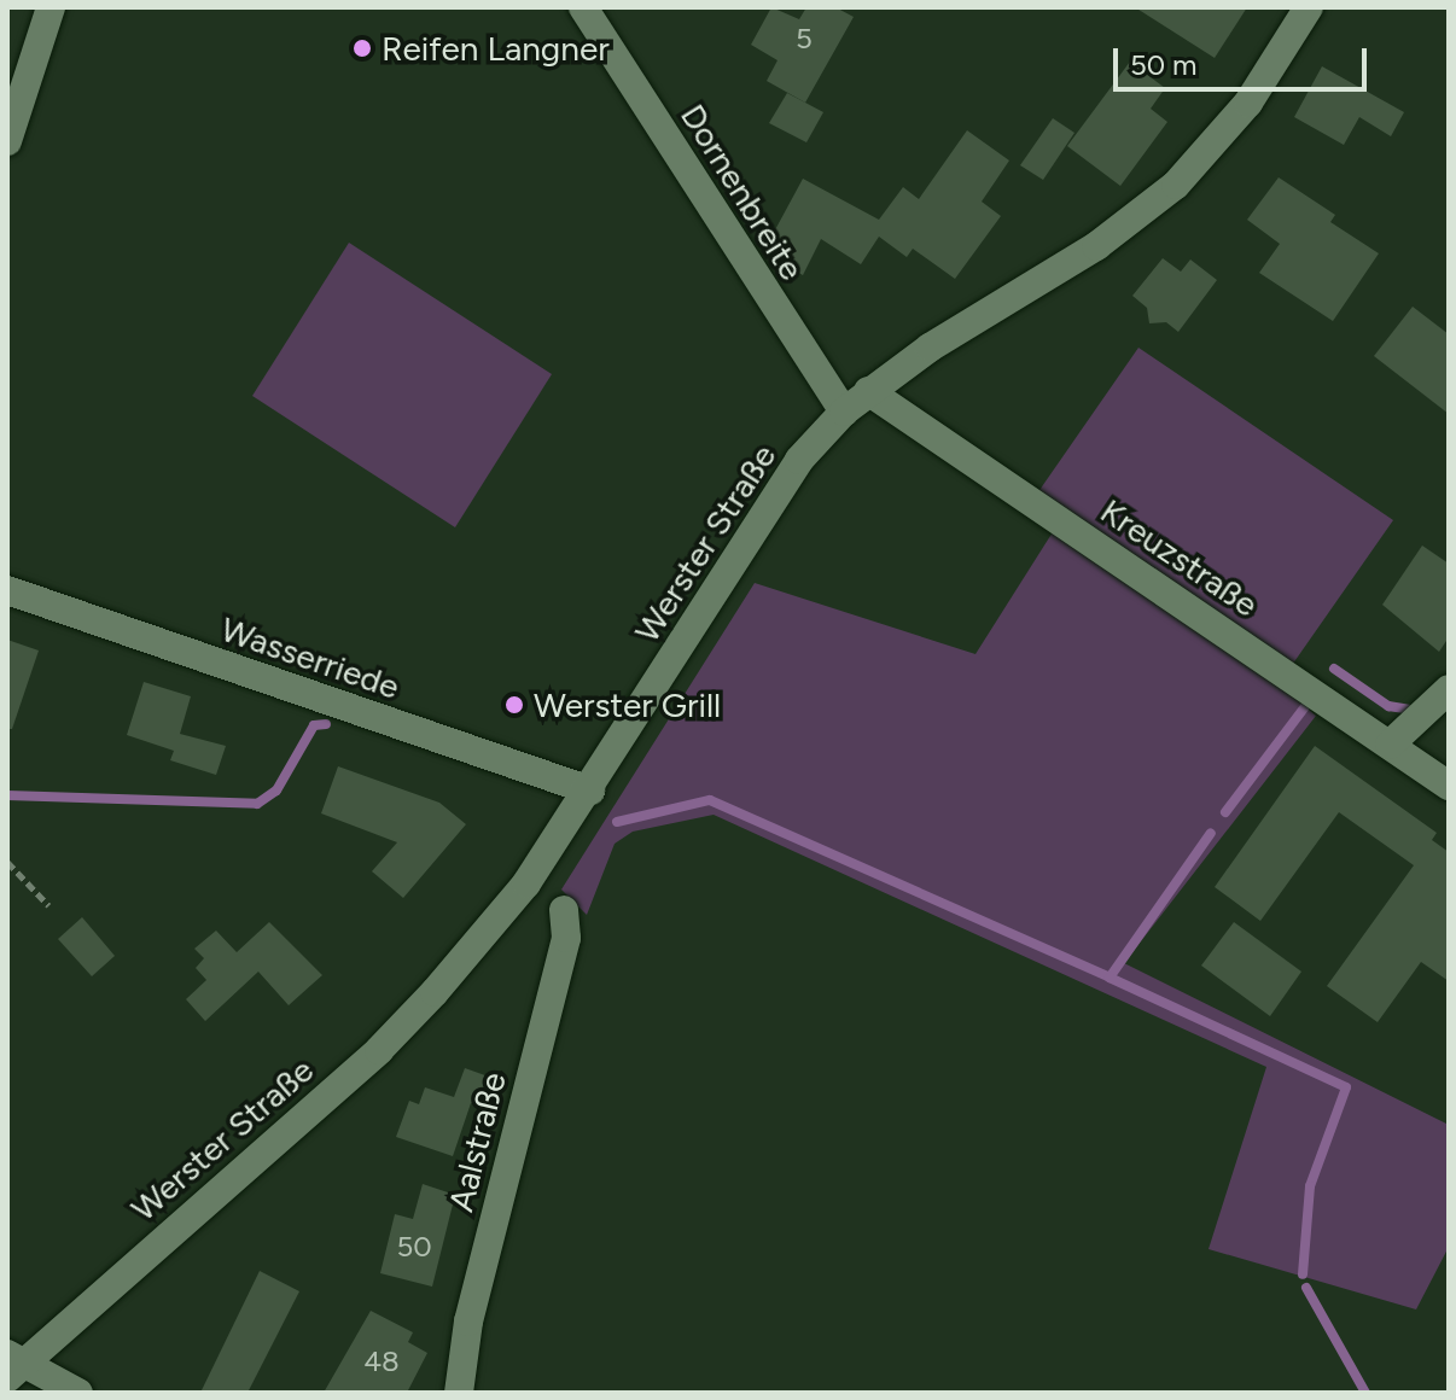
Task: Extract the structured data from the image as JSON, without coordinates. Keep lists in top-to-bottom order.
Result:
{
  "streets": {
    "street": [
      "Dornenbreite",
      "Werster Straße",
      "Kreuzstraße",
      "Wasserriede",
      "Aalstraße"
    ]
  },
  "crossings": [
    ["Dornenbreite", "Werster Straße"],
    ["Werster Straße", "Kreuzstraße"],
    ["Werster Straße", "Wasserriede"]
  ],
  "places": ["Reifen Langner", "Werster Grill"],
  "house_numbers": ["5", "50", "48"],
  "scale_bar": "50 m"
}
